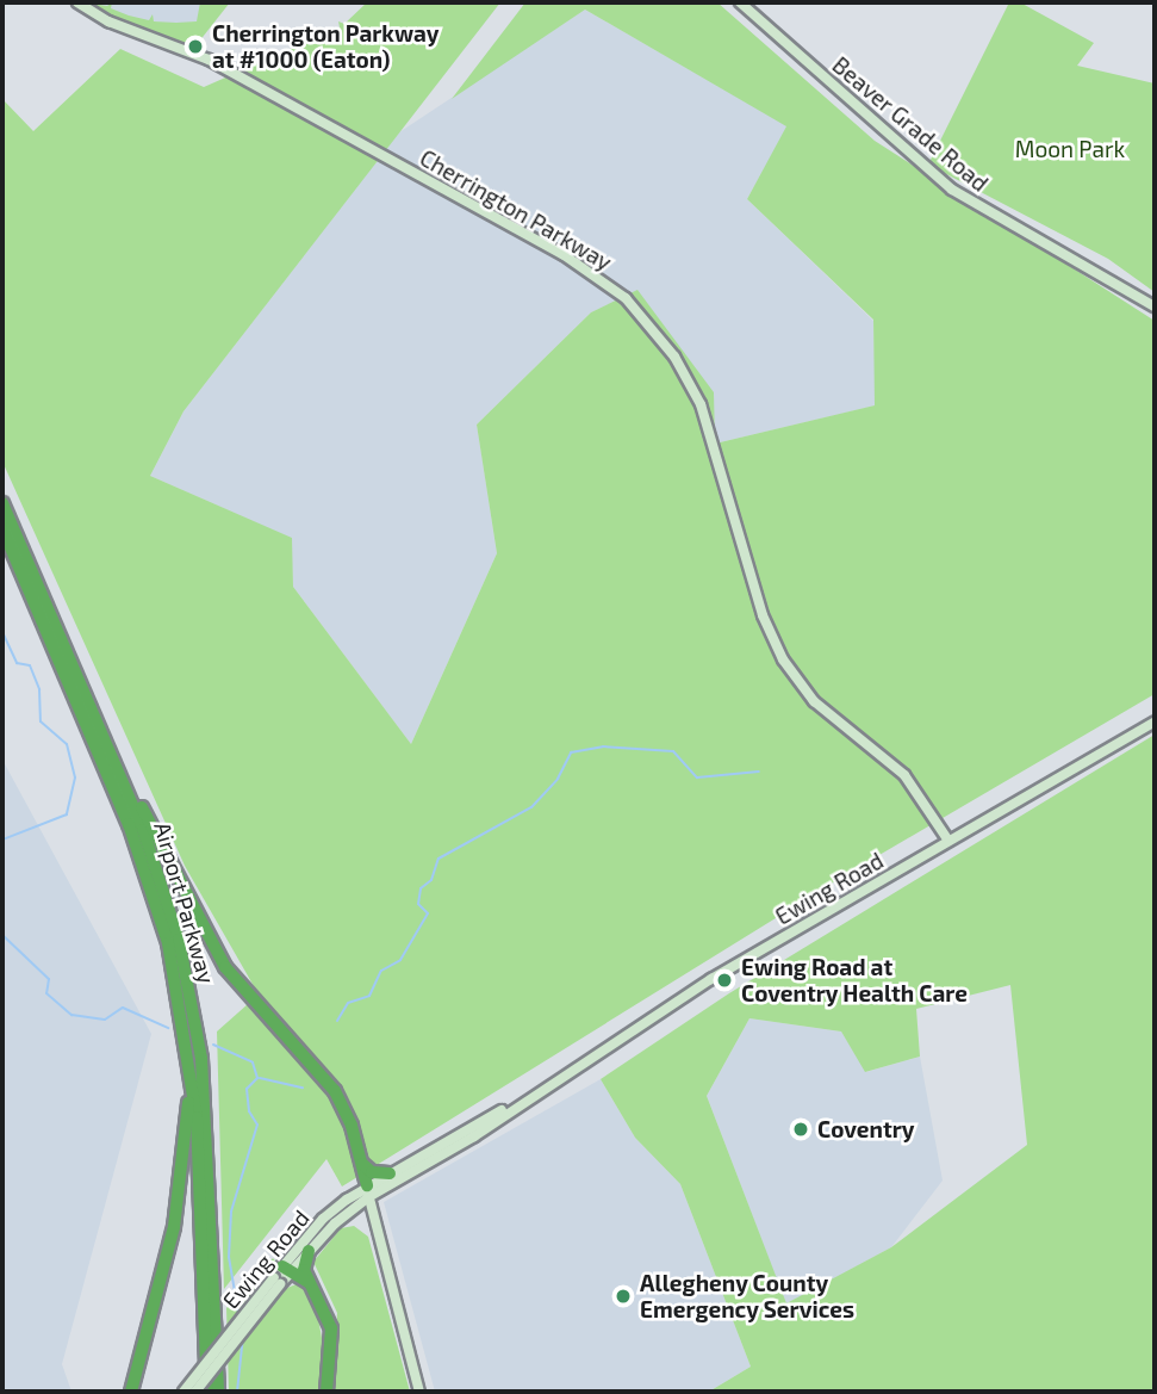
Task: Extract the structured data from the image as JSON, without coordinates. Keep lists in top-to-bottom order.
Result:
{
  "streets": {
    "highway": ["Airport Parkway"],
    "street": ["Beaver Grade Road", "Cherrington Parkway", "Ewing Road"]
  },
  "crossings": [
    ["Cherrington Parkway", "Ewing Road"]
  ],
  "parks": ["Moon Park"],
  "places": [
    "Cherrington Parkway at #1000 (Eaton)",
    "Ewing Road at Coventry Health Care",
    "Coventry",
    "Allegheny County Emergency Services"
  ]
}
